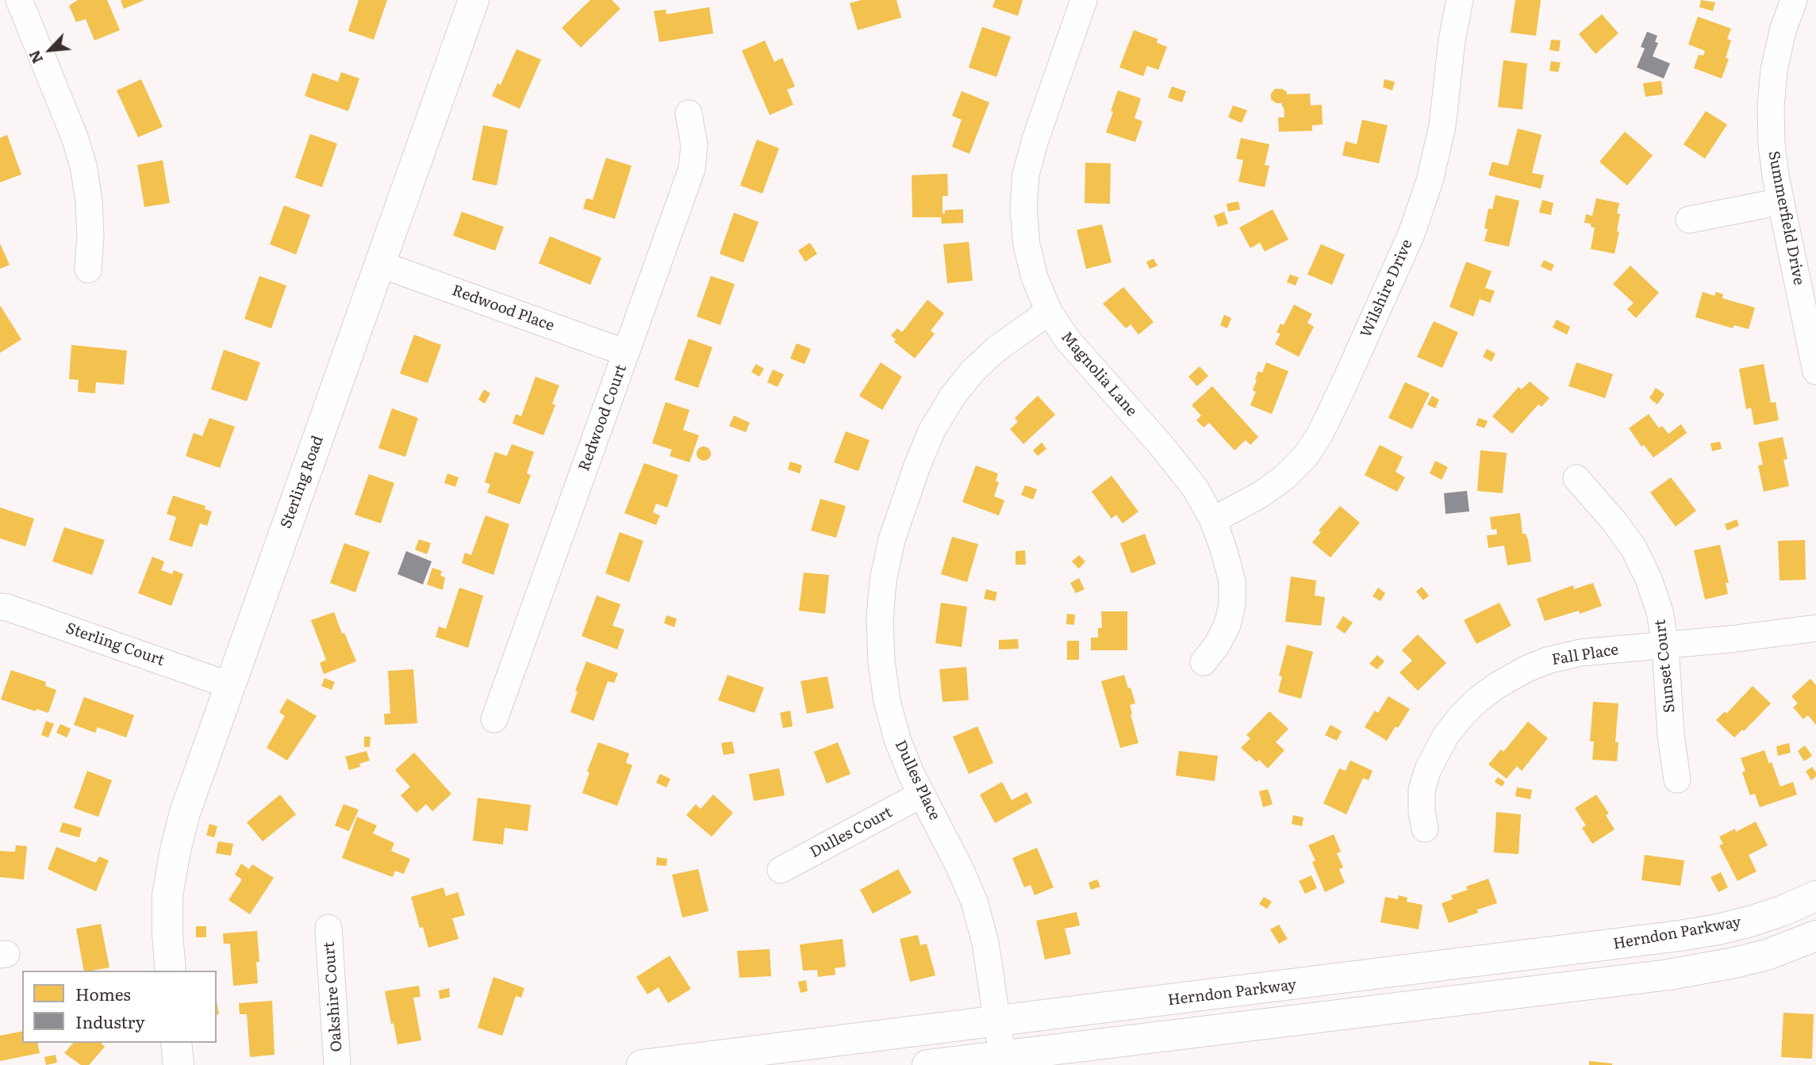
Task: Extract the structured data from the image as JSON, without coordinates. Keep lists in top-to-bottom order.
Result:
{
  "streets": {
    "main road": ["Sterling Road", "Herndon Parkway"],
    "street": [
      "Summerfield Drive",
      "Wilshire Drive",
      "Redwood Place",
      "Magnolia Lane",
      "Redwood Court",
      "Sterling Court",
      "Fall Place",
      "Sunset Court",
      "Dulles Place",
      "Dulles Court",
      "Oakshire Court"
    ]
  },
  "crossings": [
    ["Wilshire Drive", "Magnolia Lane"],
    ["Redwood Place", "Redwood Court"],
    ["Redwood Place", "Sterling Road"],
    ["Magnolia Lane", "Dulles Place"],
    ["Sterling Road", "Sterling Court"],
    ["Fall Place", "Sunset Court"],
    ["Dulles Place", "Dulles Court"],
    ["Dulles Place", "Herndon Parkway"]
  ],
  "legend": ["Homes", "Industry"],
  "north": "bottom left"
}
